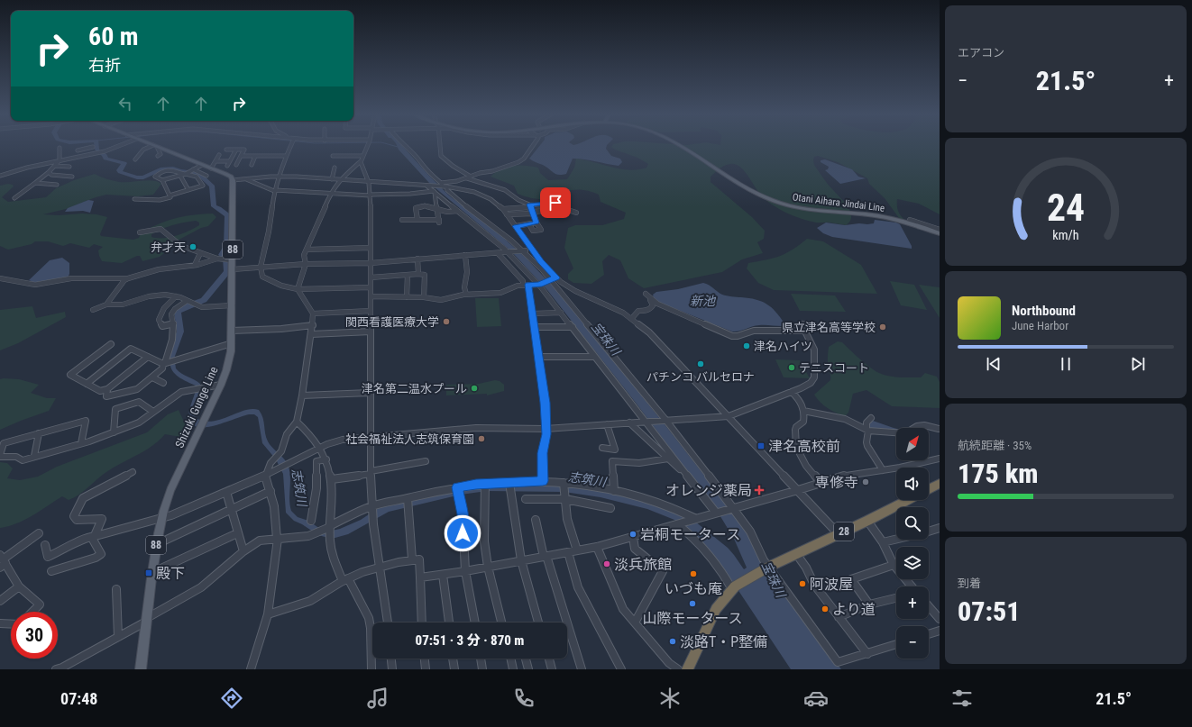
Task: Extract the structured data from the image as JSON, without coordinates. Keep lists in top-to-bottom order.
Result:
{
  "streets": {
    "highway": ["28"],
    "main road": ["Otani Aihara Jindai Line", "88", "Shizuki Gunge Line"]
  },
  "water": ["新池", "宝珠川", "志筑川"],
  "places": {
    "other": [
      "弁才天",
      "関西看護医療大学",
      "県立津名高等学校",
      "津名ハイツ",
      "パチンコ バルセロナ",
      "テニスコート",
      "津名第二温水プール",
      "社会福祉法人志筑保育園",
      "専修寺",
      "岩桐モータース",
      "淡兵旅館",
      "いづも庵",
      "阿波屋",
      "山際モータース",
      "より道",
      "淡路T・P整備"
    ],
    "transit": ["津名高校前", "殿下"],
    "health": ["オレンジ薬局"]
  },
  "north": "top right",
  "page": {
    "tile": [
      "エアコン",
      ["航続距離 · 35%", "175 km"],
      ["到着", "07:51"]
    ],
    "turn": ["60 m", "右折"],
    "heat": ["−", "21.5°", "+"],
    "song": ["Northbound", "June Harbor"],
    "map_buttons": ["+", "−"],
    "limit": "30",
    "trip": "07:51 · 3 分 · 870 m",
    "tabs": ["07:48", "21.5°"],
    "gauge": ["24", "km/h"]
  }
}
